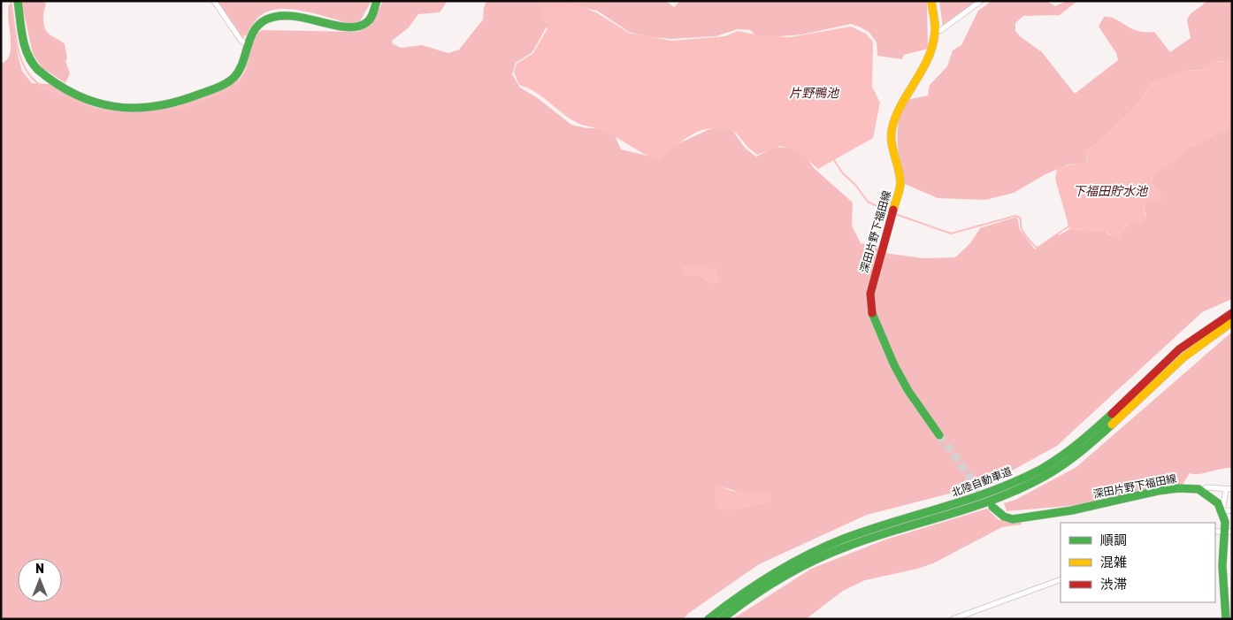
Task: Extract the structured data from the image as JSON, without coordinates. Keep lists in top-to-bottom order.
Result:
{
  "streets": {
    "main road": ["深田片野下福田線", "北陸自動車道"]
  },
  "water": ["片野鴨池", "下福田貯水池"],
  "legend": ["順調", "混雑", "渋滞"],
  "north": "top"
}
